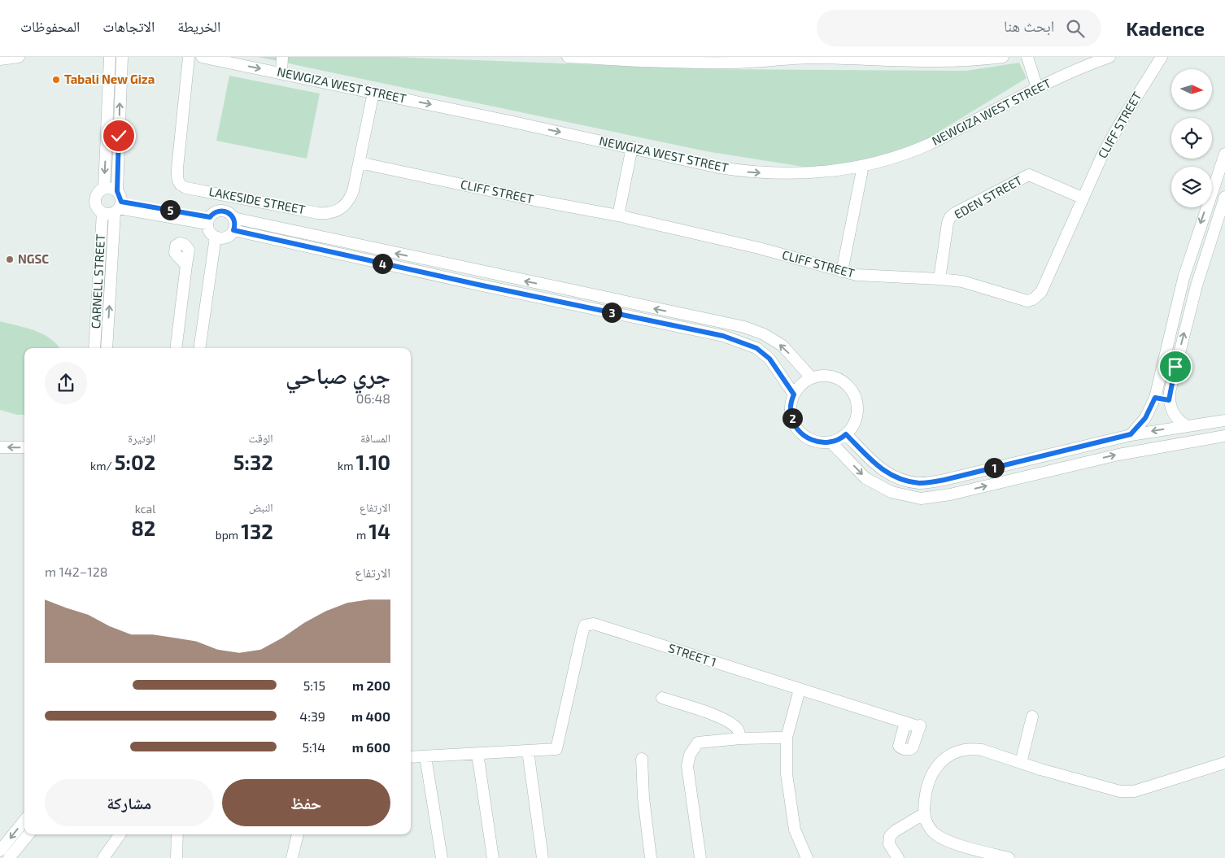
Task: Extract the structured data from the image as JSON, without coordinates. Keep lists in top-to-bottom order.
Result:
{
  "streets": {
    "street": [
      "NEWGIZA WEST STREET",
      "CLIFF STREET",
      "EDEN STREET",
      "LAKESIDE STREET",
      "CARNELL STREET",
      "STREET 1"
    ]
  },
  "crossings": [
    ["NEWGIZA WEST STREET", "LAKESIDE STREET"],
    ["CLIFF STREET", "EDEN STREET"],
    ["CLIFF STREET", "LAKESIDE STREET"]
  ],
  "one_way": ["NEWGIZA WEST STREET"],
  "places": ["Tabali New Giza", "NGSC"],
  "north": "right",
  "page": {
    "header": "Kadence",
    "search": "ابحث هنا",
    "nav": ["الخريطة", "الاتجاهات", "المحفوظات"],
    "pins": [
      "5",
      "4",
      "3",
      "2",
      "1"
    ],
    "heading": ["جري صباحي", "06:48"],
    "stats": [
      ["المسافة", "1.10 km"],
      ["الوقت", "5:32"],
      ["الوتيرة", "5:02 /km"],
      ["الارتفاع", "14 m"],
      ["النبض", "132 bpm"],
      ["kcal", "82"]
    ],
    "chart": ["الارتفاع", "128–142 m"],
    "list": [
      {
        "name": "200 m",
        "note": "5:15"
      },
      {
        "name": "400 m",
        "note": "4:39"
      },
      {
        "name": "600 m",
        "note": "5:14"
      }
    ],
    "buttons": ["حفظ", "مشاركة"]
  }
}
